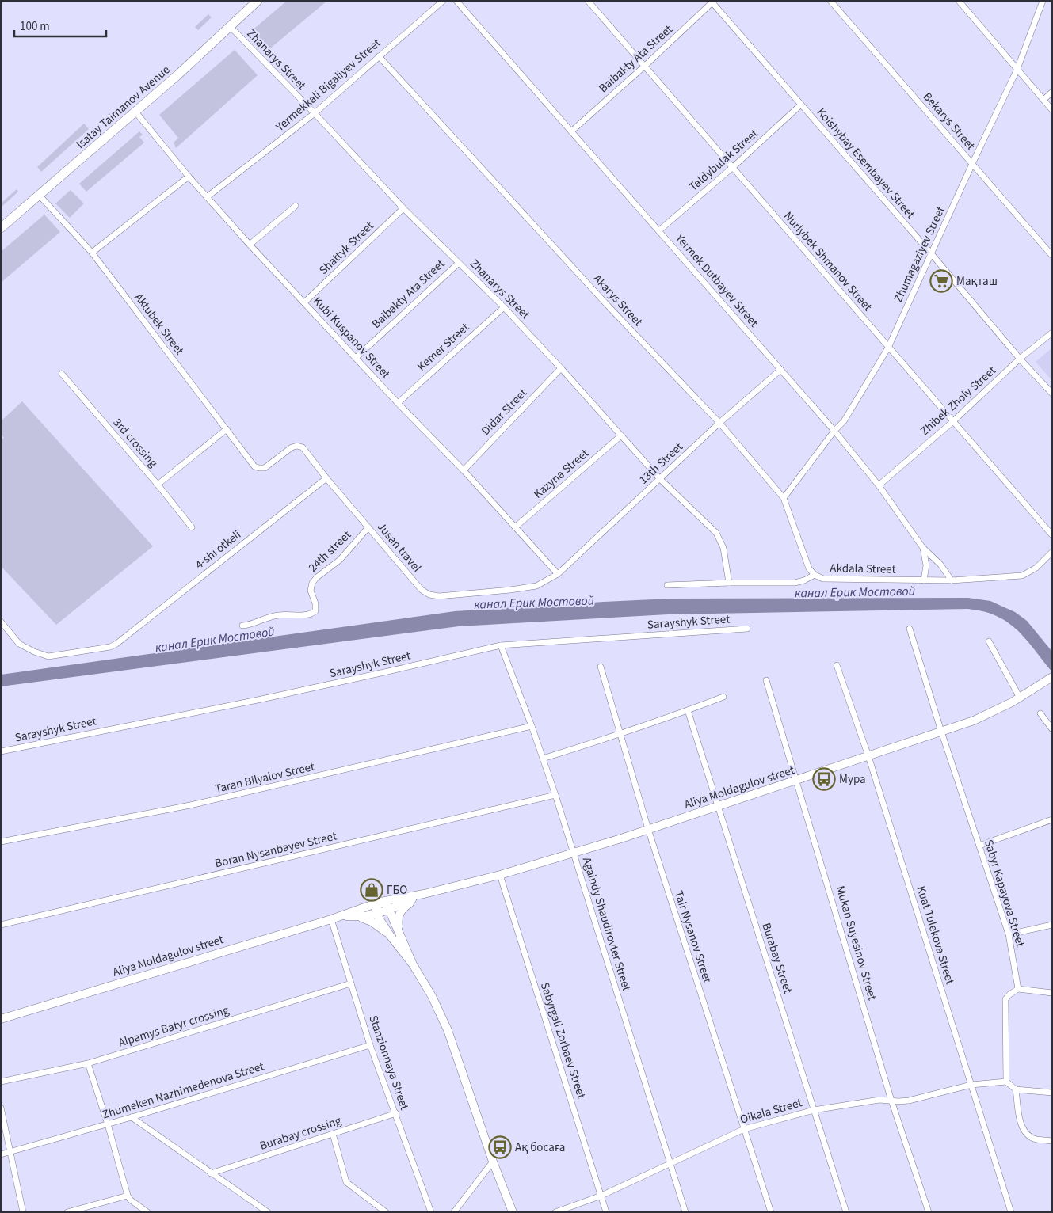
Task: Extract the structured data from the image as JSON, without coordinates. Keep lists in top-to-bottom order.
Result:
{
  "streets": {
    "main road": ["Isatay Taimanov Avenue", "Aliya Moldagulov street"],
    "street": [
      "Baibakty Ata Street",
      "Zhanarys Street",
      "Yermekkali Bigaliyev Street",
      "Bekarys Street",
      "Taldybulak Street",
      "Koishybay Esembayev Street",
      "Shattyk Street",
      "Zhumagaziyev Street",
      "Nurlybek Shmanov Street",
      "Yermek Dutbayev Street",
      "Akarys Street",
      "Aktubek Street",
      "Kubi Kuspanov Street",
      "Kemer Street",
      "Zhibek Zholy Street",
      "Didar Street",
      "3rd crossing",
      "13th Street",
      "Kazyna Street",
      "Jusan travel",
      "4-shi otkeli",
      "24th street",
      "Akdala Street",
      "Sarayshyk Street",
      "Taran Bilyalov Street",
      "Boran Nysanbayev Street",
      "Sabyr Kapayova Street",
      "Againdy Shaudirovter Street",
      "Kuat Tulekova Street",
      "Tair Nysanov Street",
      "Mukan Suyesinov Street",
      "Burabay Street",
      "Alpamys Batyr crossing",
      "Sabyrgali Zorbaev Street",
      "Stanzionnaya Street",
      "Zhumeken Nazhimedenova Street",
      "Oikala Street",
      "Burabay crossing"
    ]
  },
  "crossings": [
    ["Baibakty Ata Street", "Zhanarys Street"],
    ["Baibakty Ata Street", "Koishybay Esembayev Street"],
    ["Baibakty Ata Street", "Nurlybek Shmanov Street"],
    ["Baibakty Ata Street", "Yermek Dutbayev Street"],
    ["Baibakty Ata Street", "Kubi Kuspanov Street"],
    ["Zhanarys Street", "Yermekkali Bigaliyev Street"],
    ["Zhanarys Street", "Isatay Taimanov Avenue"],
    ["Zhanarys Street", "Shattyk Street"],
    ["Zhanarys Street", "Kemer Street"],
    ["Zhanarys Street", "Didar Street"],
    ["Zhanarys Street", "13th Street"],
    ["Zhanarys Street", "Kazyna Street"],
    ["Zhanarys Street", "Akdala Street"],
    ["Yermekkali Bigaliyev Street", "Akarys Street"],
    ["Yermekkali Bigaliyev Street", "Kubi Kuspanov Street"],
    ["Isatay Taimanov Avenue", "Aktubek Street"],
    ["Isatay Taimanov Avenue", "Kubi Kuspanov Street"],
    ["Bekarys Street", "Zhumagaziyev Street"],
    ["Taldybulak Street", "Koishybay Esembayev Street"],
    ["Taldybulak Street", "Nurlybek Shmanov Street"],
    ["Taldybulak Street", "Yermek Dutbayev Street"],
    ["Koishybay Esembayev Street", "Zhumagaziyev Street"],
    ["Koishybay Esembayev Street", "Zhibek Zholy Street"],
    ["Shattyk Street", "Kubi Kuspanov Street"],
    ["Zhumagaziyev Street", "Nurlybek Shmanov Street"],
    ["Zhumagaziyev Street", "Yermek Dutbayev Street"],
    ["Zhumagaziyev Street", "Akarys Street"],
    ["Nurlybek Shmanov Street", "Zhibek Zholy Street"],
    ["Yermek Dutbayev Street", "Zhibek Zholy Street"],
    ["Yermek Dutbayev Street", "13th Street"],
    ["Yermek Dutbayev Street", "Akdala Street"],
    ["Akarys Street", "13th Street"],
    ["Akarys Street", "Akdala Street"],
    ["Aktubek Street", "Jusan travel"],
    ["Kubi Kuspanov Street", "Kemer Street"],
    ["Kubi Kuspanov Street", "Didar Street"],
    ["Kubi Kuspanov Street", "13th Street"],
    ["Kubi Kuspanov Street", "Kazyna Street"],
    ["Kubi Kuspanov Street", "Jusan travel"],
    ["13th Street", "Jusan travel"],
    ["Jusan travel", "4-shi otkeli"],
    ["Jusan travel", "24th street"],
    ["Sarayshyk Street", "Againdy Shaudirovter Street"],
    ["Taran Bilyalov Street", "Againdy Shaudirovter Street"],
    ["Aliya Moldagulov street", "Sabyr Kapayova Street"],
    ["Aliya Moldagulov street", "Againdy Shaudirovter Street"],
    ["Aliya Moldagulov street", "Kuat Tulekova Street"],
    ["Aliya Moldagulov street", "Tair Nysanov Street"],
    ["Aliya Moldagulov street", "Mukan Suyesinov Street"],
    ["Aliya Moldagulov street", "Burabay Street"],
    ["Aliya Moldagulov street", "Sabyrgali Zorbaev Street"],
    ["Aliya Moldagulov street", "Stanzionnaya Street"],
    ["Boran Nysanbayev Street", "Againdy Shaudirovter Street"],
    ["Againdy Shaudirovter Street", "Oikala Street"],
    ["Kuat Tulekova Street", "Oikala Street"],
    ["Tair Nysanov Street", "Oikala Street"],
    ["Mukan Suyesinov Street", "Oikala Street"],
    ["Burabay Street", "Oikala Street"],
    ["Alpamys Batyr crossing", "Stanzionnaya Street"],
    ["Sabyrgali Zorbaev Street", "Oikala Street"],
    ["Stanzionnaya Street", "Zhumeken Nazhimedenova Street"],
    ["Stanzionnaya Street", "Burabay crossing"]
  ],
  "water": ["канал Ерик Мостовой"],
  "places": {
    "supermarket": ["Мақташ"],
    "bus stop": ["Мура", "Ақ босаға"],
    "shop": ["ГБО"]
  },
  "scale_bar": "100 m"
}
